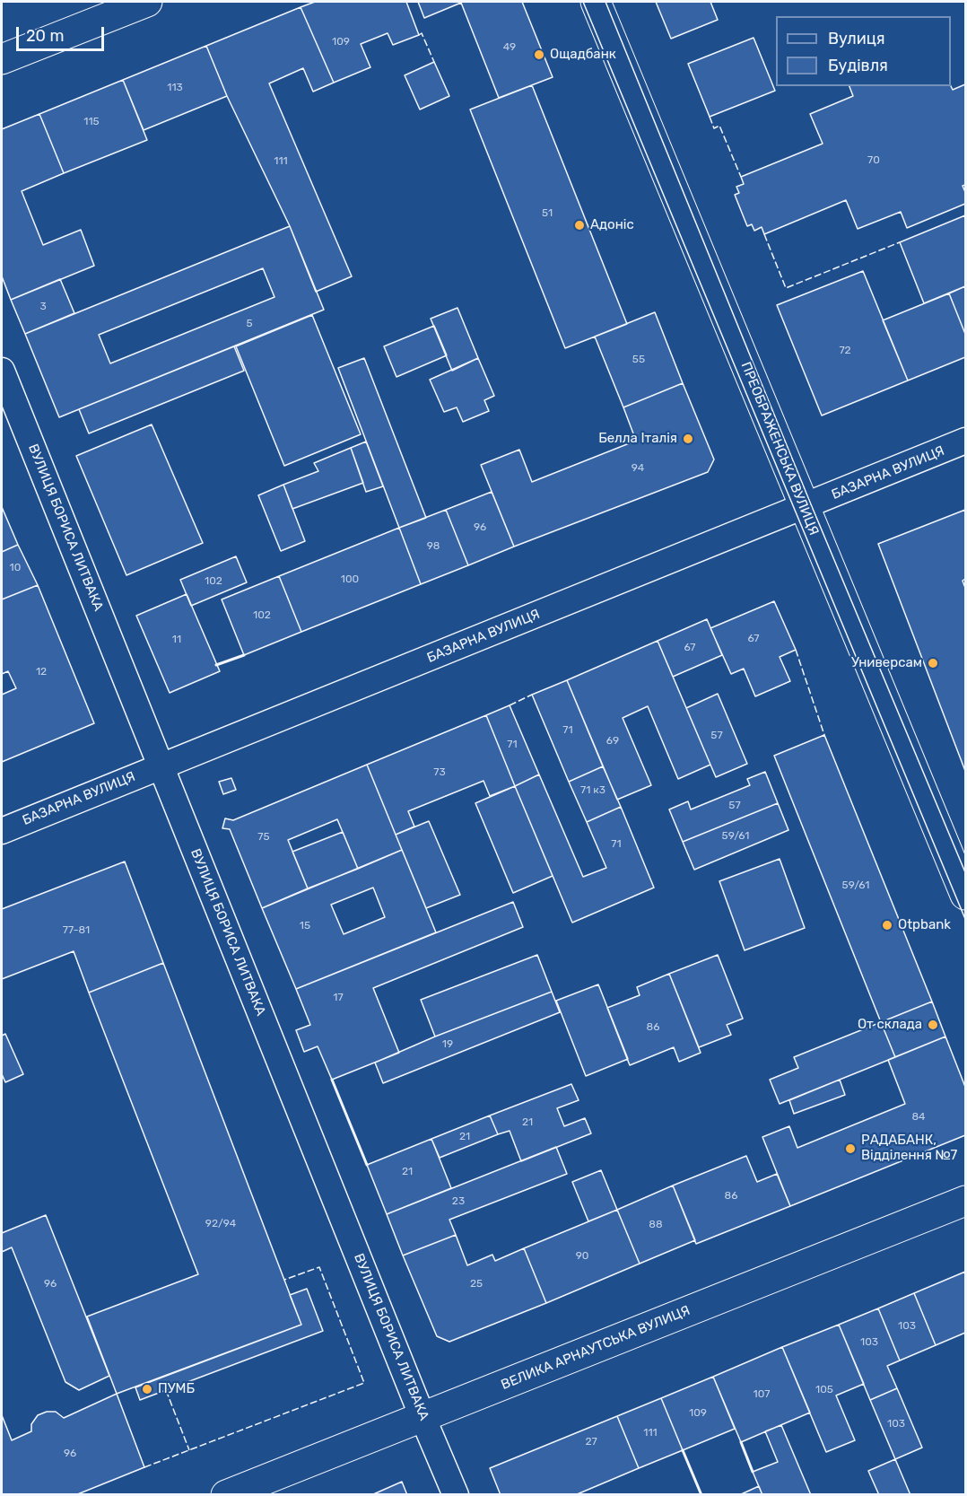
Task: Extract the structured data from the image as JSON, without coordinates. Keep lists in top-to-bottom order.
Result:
{
  "streets": {
    "main road": ["ПРЕОБРАЖЕНСЬКА ВУЛИЦЯ", "ВЕЛИКА АРНАУТСЬКА ВУЛИЦЯ"],
    "street": ["БАЗАРНА ВУЛИЦЯ", "ВУЛИЦЯ БОРИСА ЛИТВАКА"]
  },
  "crossings": [
    ["ПРЕОБРАЖЕНСЬКА ВУЛИЦЯ", "БАЗАРНА ВУЛИЦЯ"],
    ["БАЗАРНА ВУЛИЦЯ", "ВУЛИЦЯ БОРИСА ЛИТВАКА"],
    ["ВУЛИЦЯ БОРИСА ЛИТВАКА", "ВЕЛИКА АРНАУТСЬКА ВУЛИЦЯ"]
  ],
  "places": [
    "Ощадбанк",
    "Адоніс",
    "Белла Італія",
    "Универсам",
    "Otpbank",
    "От склада",
    "РАДАБАНК, Відділення №7",
    "ПУМБ"
  ],
  "house_numbers": [
    "109",
    "49",
    "113",
    "115",
    "70",
    "111",
    "51",
    "3",
    "5",
    "72",
    "55",
    "94",
    "96",
    "98",
    "10",
    "100",
    "102",
    "102",
    "67",
    "11",
    "67",
    "12",
    "71",
    "57",
    "69",
    "71",
    "73",
    "71 к3",
    "57",
    "59/61",
    "75",
    "71",
    "59/61",
    "15",
    "77-81",
    "17",
    "86",
    "19",
    "84",
    "21",
    "21",
    "21",
    "86",
    "23",
    "92/94",
    "88",
    "90",
    "96",
    "25",
    "103",
    "103",
    "105",
    "107",
    "109",
    "103",
    "111",
    "27",
    "96"
  ],
  "legend": ["Вулиця", "Будівля"],
  "scale_bar": "20 m"
}
